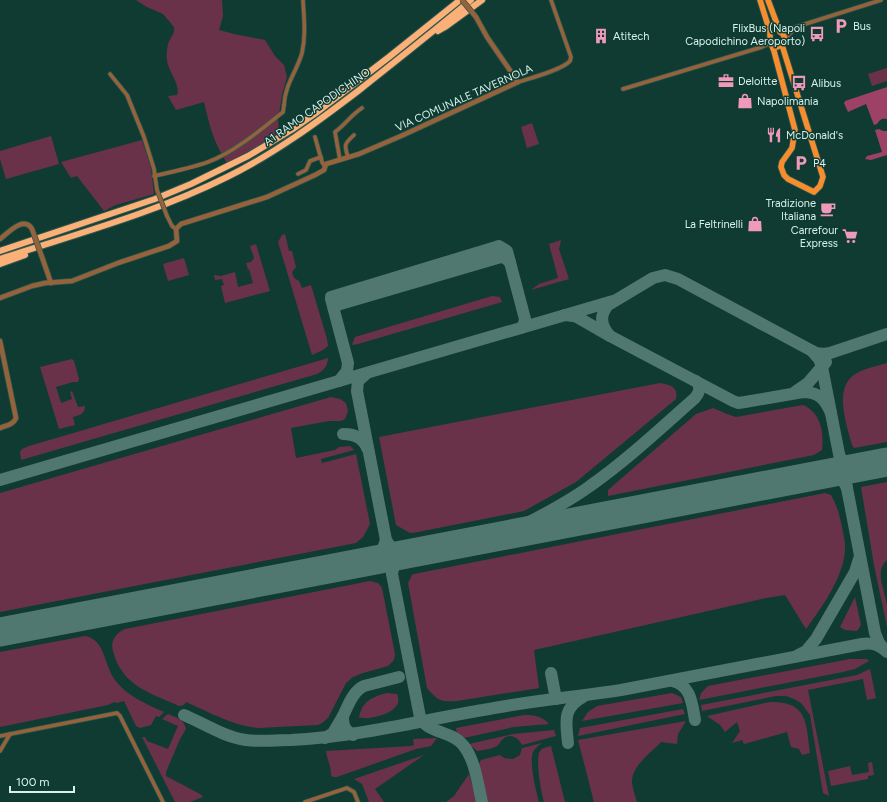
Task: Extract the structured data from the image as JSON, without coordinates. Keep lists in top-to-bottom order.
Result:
{
  "streets": {
    "highway": ["A1 RAMO CAPODICHINO"],
    "street": ["VIA COMUNALE TAVERNOLA"]
  },
  "places": {
    "parking": ["Bus", "P4"],
    "bus stop": ["FlixBus (Napoli Capodichino Aeroporto)", "Alibus"],
    "building": ["Atitech"],
    "office": ["Deloitte"],
    "shop": ["Napolimania", "La Feltrinelli"],
    "restaurant": ["McDonald's"],
    "cafe": ["Tradizione Italiana"],
    "supermarket": ["Carrefour Express"]
  },
  "scale_bar": "100 m"
}
